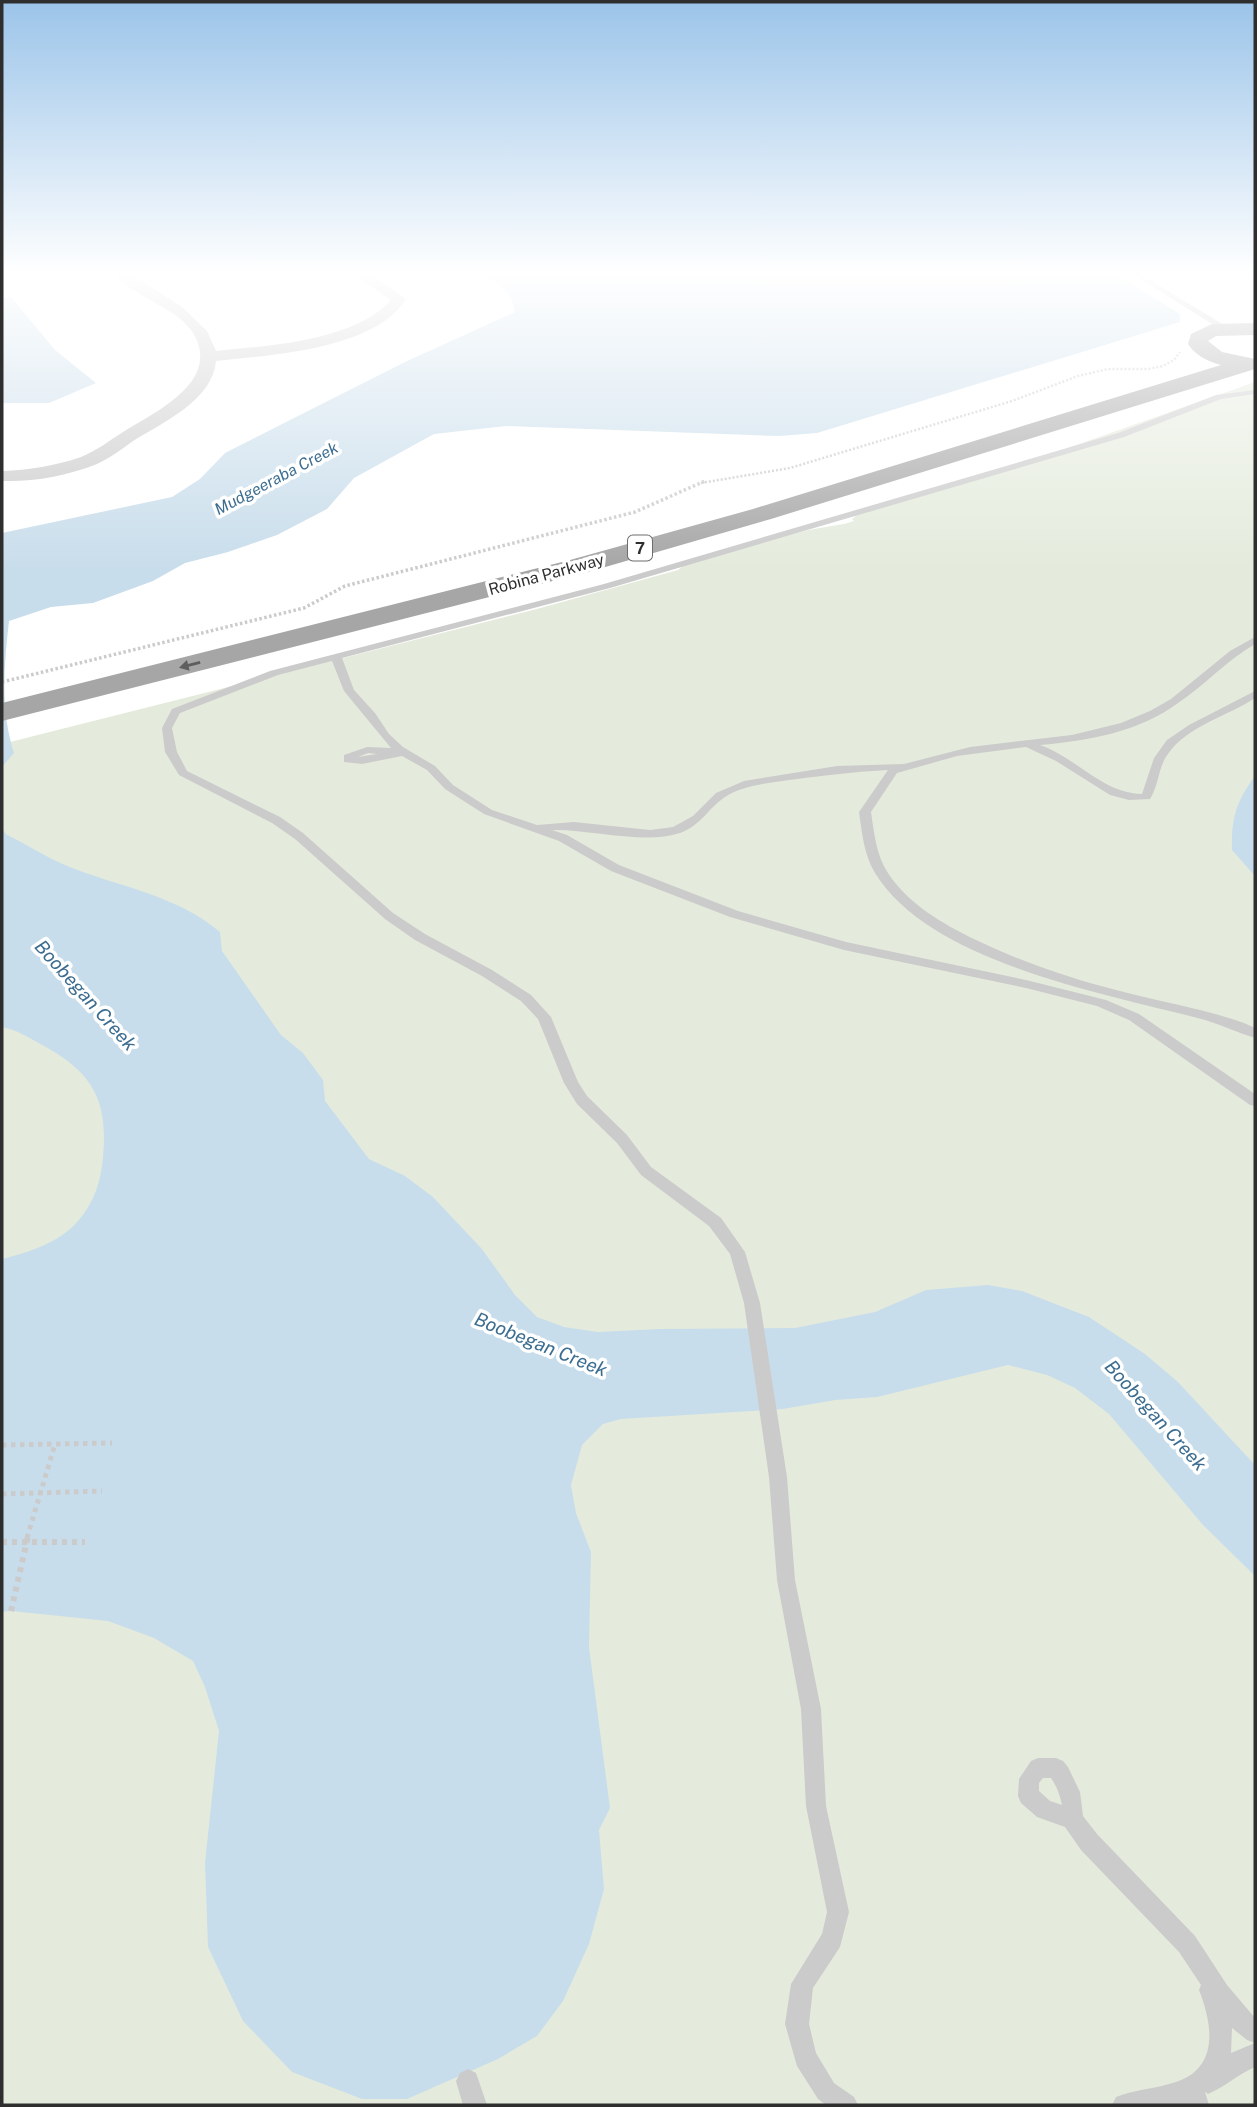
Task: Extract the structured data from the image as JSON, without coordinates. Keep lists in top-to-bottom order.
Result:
{
  "streets": {
    "main road": ["7", "Robina Parkway"]
  },
  "water": ["Mudgeeraba Creek", "Boobegan Creek"]
}
